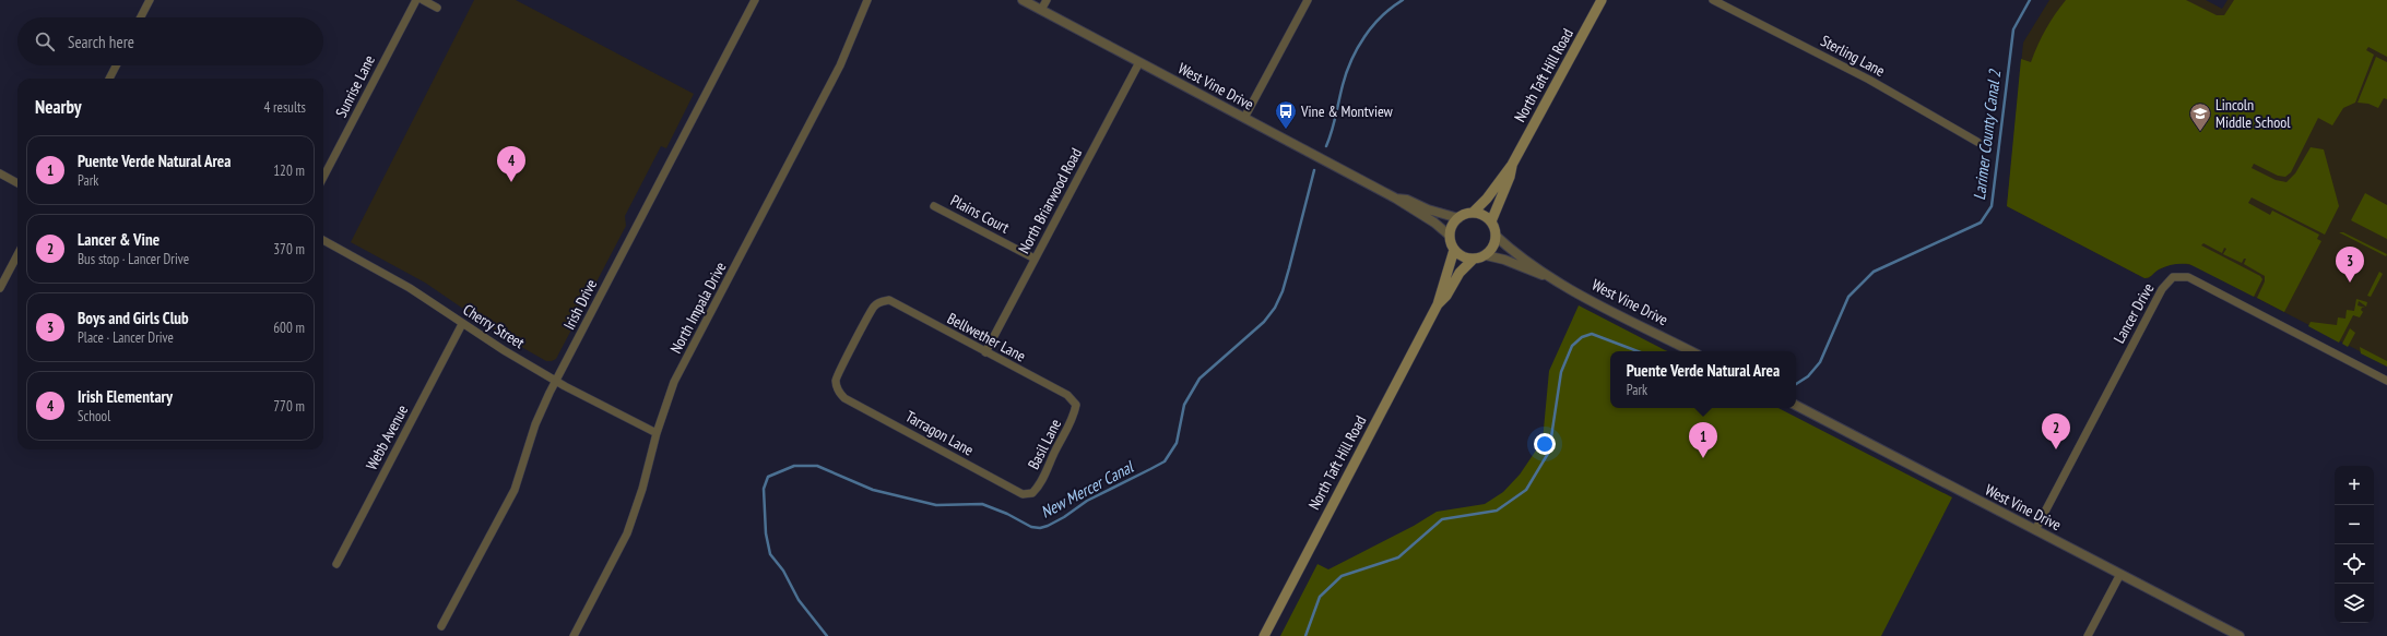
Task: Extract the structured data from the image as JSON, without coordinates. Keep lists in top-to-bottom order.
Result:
{
  "streets": {
    "main road": ["North Taft Hill Road", "West Vine Drive"],
    "street": [
      "Sterling Lane",
      "Sunrise Lane",
      "North Briarwood Road",
      "Plains Court",
      "Irish Drive",
      "North Impala Drive",
      "Lancer Drive",
      "Cherry Street",
      "Bellwether Lane",
      "Tarragon Lane",
      "Webb Avenue",
      "Basil Lane"
    ]
  },
  "crossings": [
    ["North Taft Hill Road", "West Vine Drive"],
    ["West Vine Drive", "North Briarwood Road"],
    ["West Vine Drive", "Lancer Drive"],
    ["North Briarwood Road", "Plains Court"],
    ["North Briarwood Road", "Bellwether Lane"],
    ["Irish Drive", "Cherry Street"],
    ["North Impala Drive", "Cherry Street"],
    ["Cherry Street", "Webb Avenue"],
    ["Bellwether Lane", "Tarragon Lane"],
    ["Bellwether Lane", "Basil Lane"],
    ["Tarragon Lane", "Basil Lane"]
  ],
  "water": ["Larimer County Canal 2", "New Mercer Canal"],
  "places": {
    "bus stop": ["Vine & Montview"],
    "school or university": ["Lincoln Middle School"]
  },
  "page": {
    "search": "Search here",
    "heading": ["Nearby", "4 results"],
    "list": [
      {
        "mark": "1",
        "name": "Puente Verde Natural Area",
        "note": "Park",
        "value": "120 m"
      },
      {
        "mark": "2",
        "name": "Lancer & Vine",
        "note": "Bus stop · Lancer Drive",
        "value": "370 m"
      },
      {
        "mark": "3",
        "name": "Boys and Girls Club",
        "note": "Place · Lancer Drive",
        "value": "600 m"
      },
      {
        "mark": "4",
        "name": "Irish Elementary",
        "note": "School",
        "value": "770 m"
      }
    ],
    "pins": [
      "4",
      "3",
      "2",
      "1"
    ],
    "popup": ["Puente Verde Natural Area", "Park"],
    "map_buttons": ["+", "−"]
  }
}
